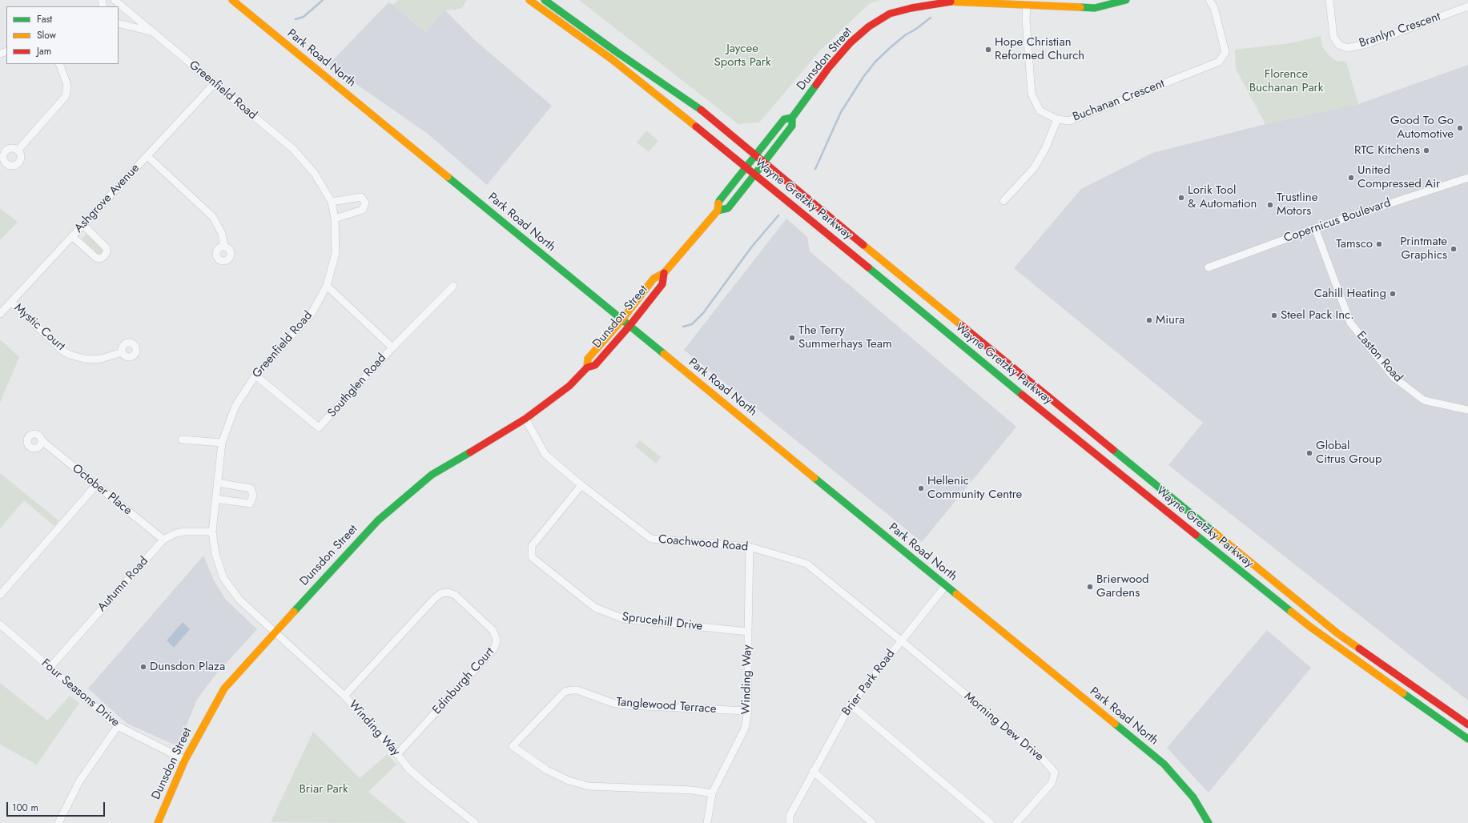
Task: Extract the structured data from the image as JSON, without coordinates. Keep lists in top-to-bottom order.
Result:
{
  "streets": {
    "main road": ["Park Road North", "Dunsdon Street", "Wayne Gretzky Parkway"],
    "street": [
      "Branlyn Crescent",
      "Greenfield Road",
      "Buchanan Crescent",
      "Ashgrove Avenue",
      "Copernicus Boulevard",
      "Mystic Court",
      "Easton Road",
      "Southglen Road",
      "October Place",
      "Coachwood Road",
      "Autumn Road",
      "Sprucehill Drive",
      "Winding Way",
      "Edinburgh Court",
      "Brier Park Road",
      "Four Seasons Drive",
      "Tanglewood Terrace",
      "Morning Dew Drive"
    ]
  },
  "crossings": [
    ["Park Road North", "Dunsdon Street"],
    ["Park Road North", "Brier Park Road"],
    ["Dunsdon Street", "Greenfield Road"],
    ["Dunsdon Street", "Buchanan Crescent"],
    ["Dunsdon Street", "Wayne Gretzky Parkway"],
    ["Dunsdon Street", "Coachwood Road"],
    ["Dunsdon Street", "Winding Way"],
    ["Dunsdon Street", "Four Seasons Drive"],
    ["Greenfield Road", "Ashgrove Avenue"],
    ["Greenfield Road", "Southglen Road"],
    ["Greenfield Road", "Autumn Road"],
    ["Greenfield Road", "Winding Way"],
    ["Ashgrove Avenue", "Mystic Court"],
    ["Copernicus Boulevard", "Easton Road"],
    ["October Place", "Autumn Road"],
    ["Coachwood Road", "Sprucehill Drive"],
    ["Coachwood Road", "Winding Way"],
    ["Coachwood Road", "Brier Park Road"],
    ["Coachwood Road", "Morning Dew Drive"],
    ["Autumn Road", "Four Seasons Drive"],
    ["Sprucehill Drive", "Winding Way"],
    ["Winding Way", "Edinburgh Court"],
    ["Winding Way", "Tanglewood Terrace"],
    ["Brier Park Road", "Morning Dew Drive"]
  ],
  "parks": ["Jaycee Sports Park", "Florence Buchanan Park", "Briar Park"],
  "places": [
    "Hope Christian Reformed Church",
    "Good To Go Automotive",
    "RTC Kitchens",
    "United Compressed Air",
    "Lorik Tool & Automation",
    "Trustline Motors",
    "Tamsco",
    "Printmate Graphics",
    "Cahill Heating",
    "Steel Pack Inc.",
    "Miura",
    "The Terry Summerhays Team",
    "Global Citrus Group",
    "Hellenic Community Centre",
    "Brierwood Gardens",
    "Dunsdon Plaza"
  ],
  "legend": ["Fast", "Slow", "Jam"],
  "scale_bar": "100 m"
}
